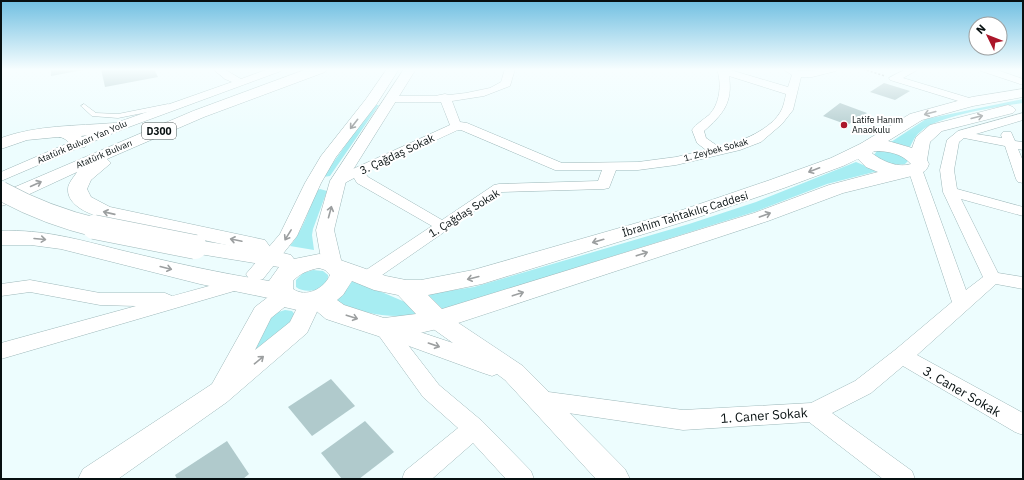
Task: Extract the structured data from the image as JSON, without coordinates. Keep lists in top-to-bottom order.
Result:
{
  "streets": {
    "main road": ["D300", "Atatürk Bulvarı", "İbrahim Tahtakılıç Caddesi"],
    "street": [
      "Atatürk Bulvarı Yan Yolu",
      "1. Zeybek Sokak",
      "3. Çağdaş Sokak",
      "1. Çağdaş Sokak",
      "3. Caner Sokak",
      "1. Caner Sokak"
    ]
  },
  "crossings": [
    ["Atatürk Bulvarı Yan Yolu", "Atatürk Bulvarı"],
    ["1. Zeybek Sokak", "3. Çağdaş Sokak"],
    ["1. Zeybek Sokak", "1. Çağdaş Sokak"],
    ["1. Çağdaş Sokak", "İbrahim Tahtakılıç Caddesi"],
    ["3. Caner Sokak", "1. Caner Sokak"]
  ],
  "places": ["Latife Hanım Anaokulu"],
  "north": "top left"
}
